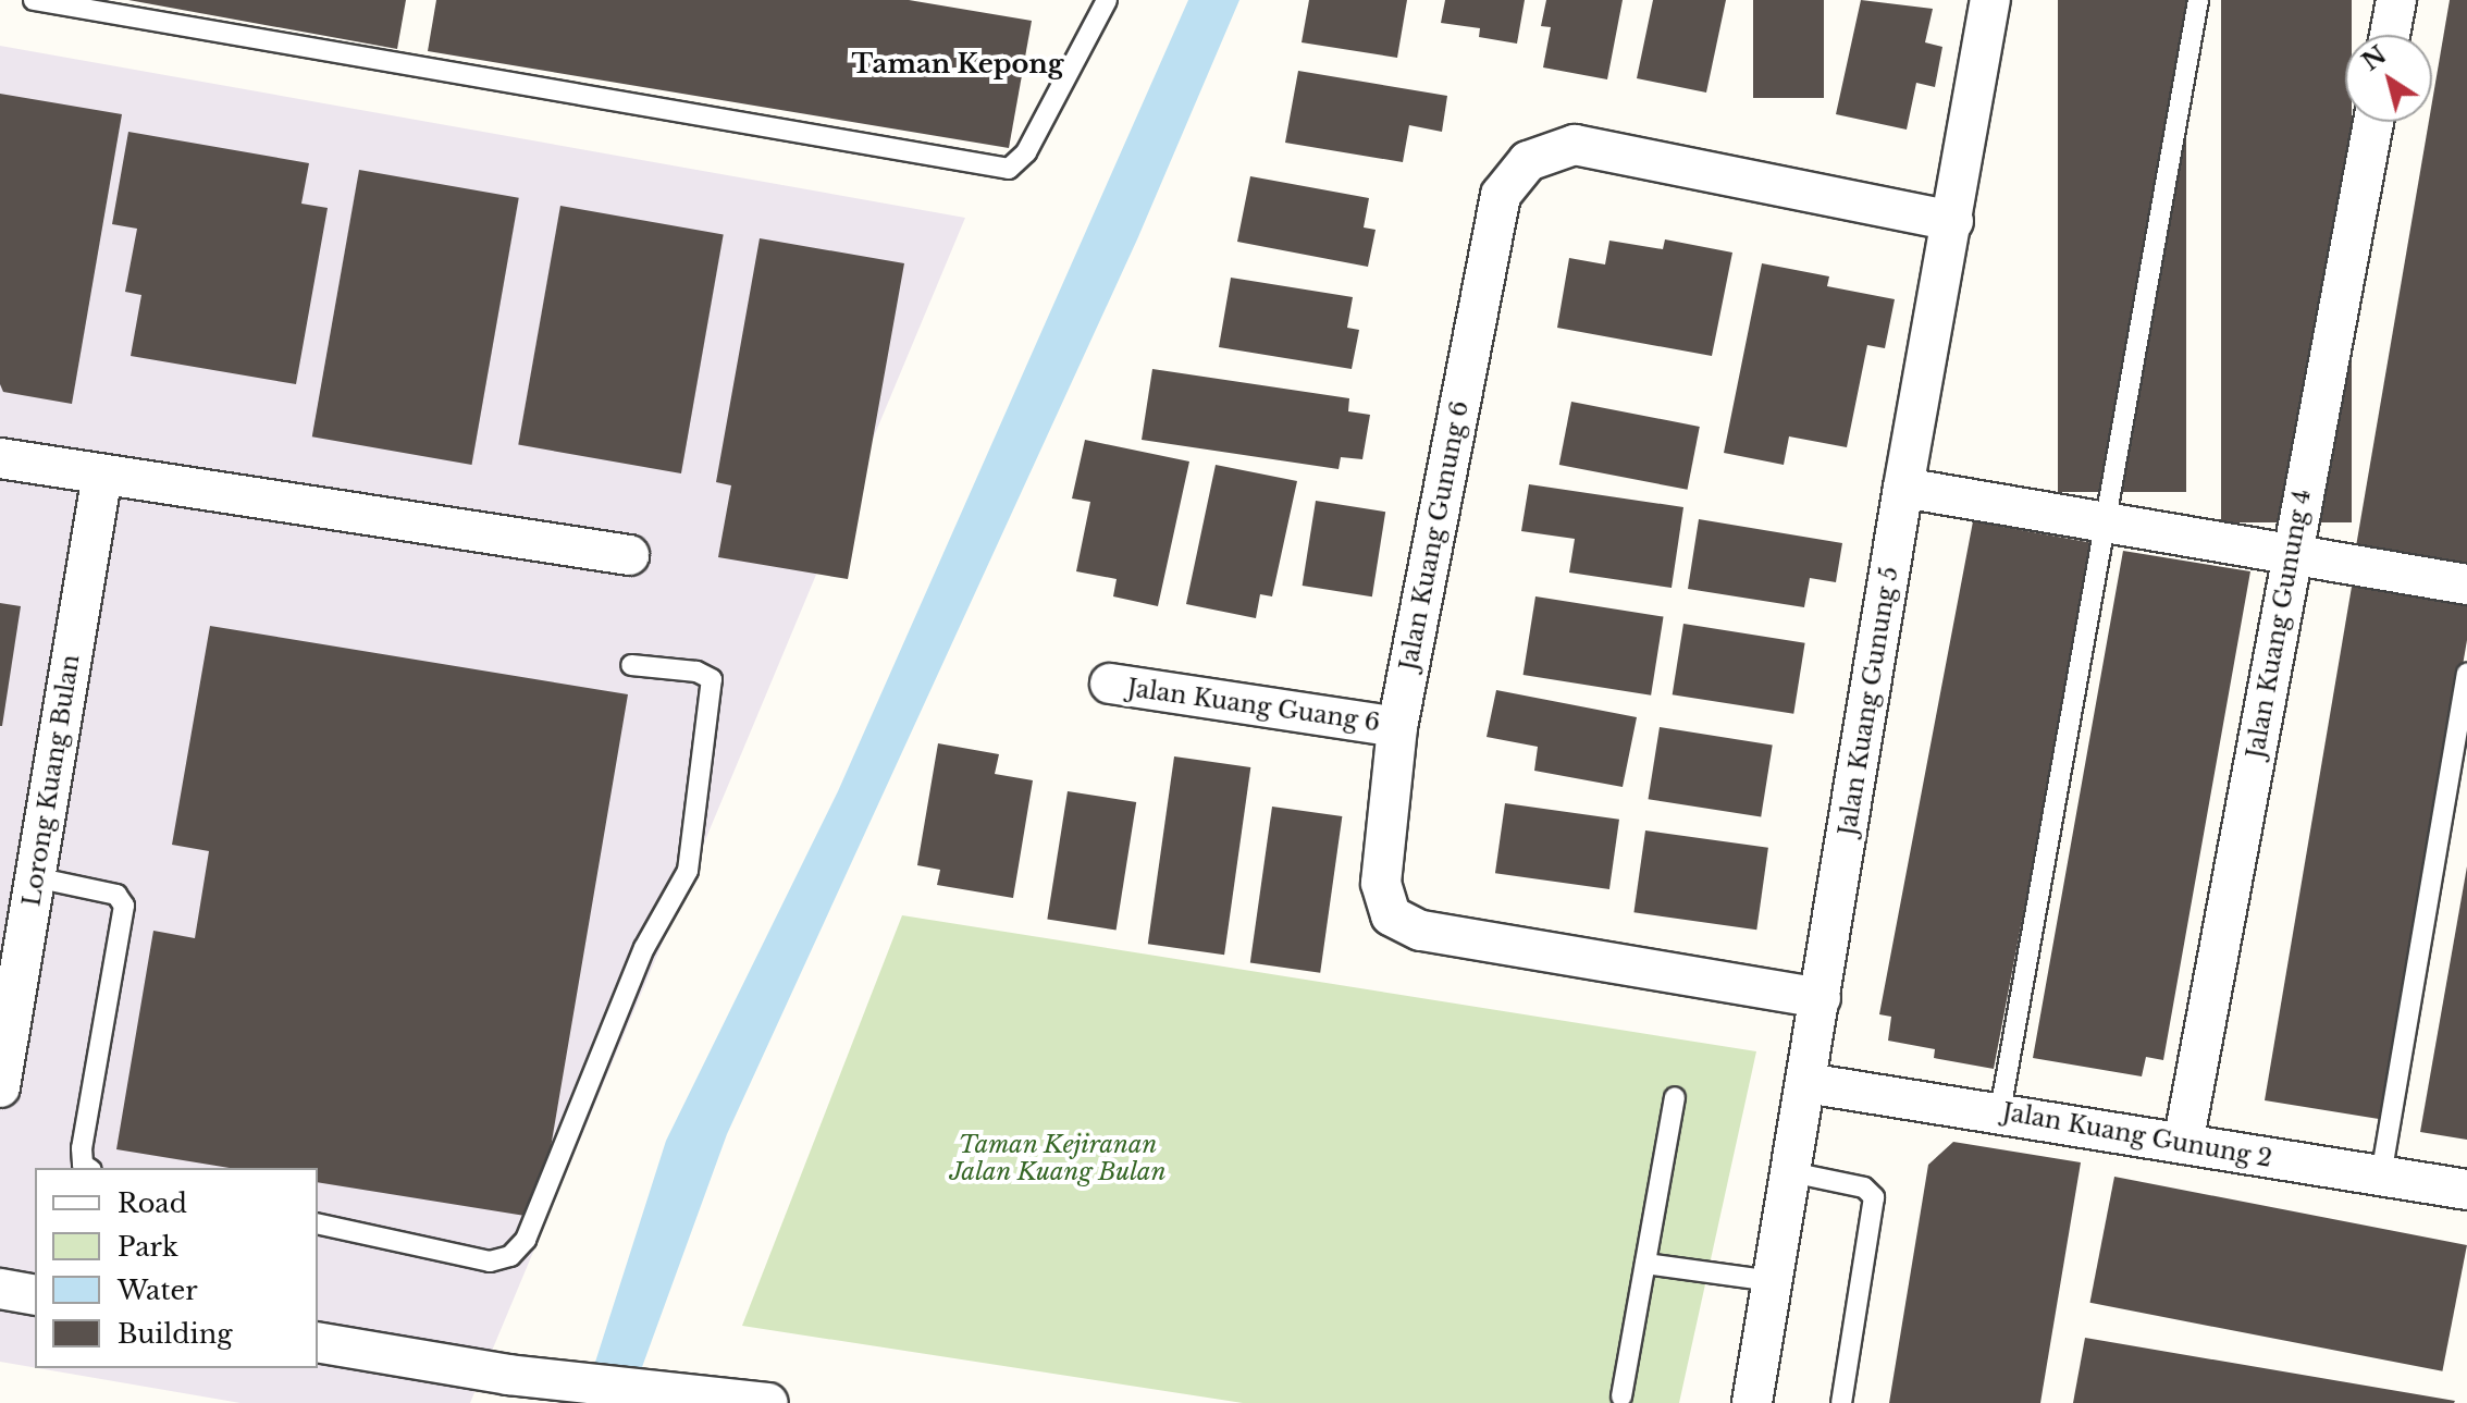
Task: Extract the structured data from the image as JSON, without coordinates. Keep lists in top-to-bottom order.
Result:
{
  "streets": {
    "street": [
      "Jalan Kuang Gunung 6",
      "Jalan Kuang Gunung 4",
      "Jalan Kuang Gunung 5",
      "Jalan Kuang Guang 6",
      "Lorong Kuang Bulan",
      "Jalan Kuang Gunung 2"
    ]
  },
  "crossings": [
    ["Jalan Kuang Gunung 6", "Jalan Kuang Gunung 5"],
    ["Jalan Kuang Gunung 6", "Jalan Kuang Guang 6"],
    ["Jalan Kuang Gunung 4", "Jalan Kuang Gunung 2"],
    ["Jalan Kuang Gunung 5", "Jalan Kuang Gunung 2"]
  ],
  "districts": ["Taman Kepong"],
  "parks": ["Taman Kejiranan Jalan Kuang Bulan"],
  "legend": [
    "Road",
    "Park",
    "Water",
    "Building"
  ],
  "north": "top left"
}
